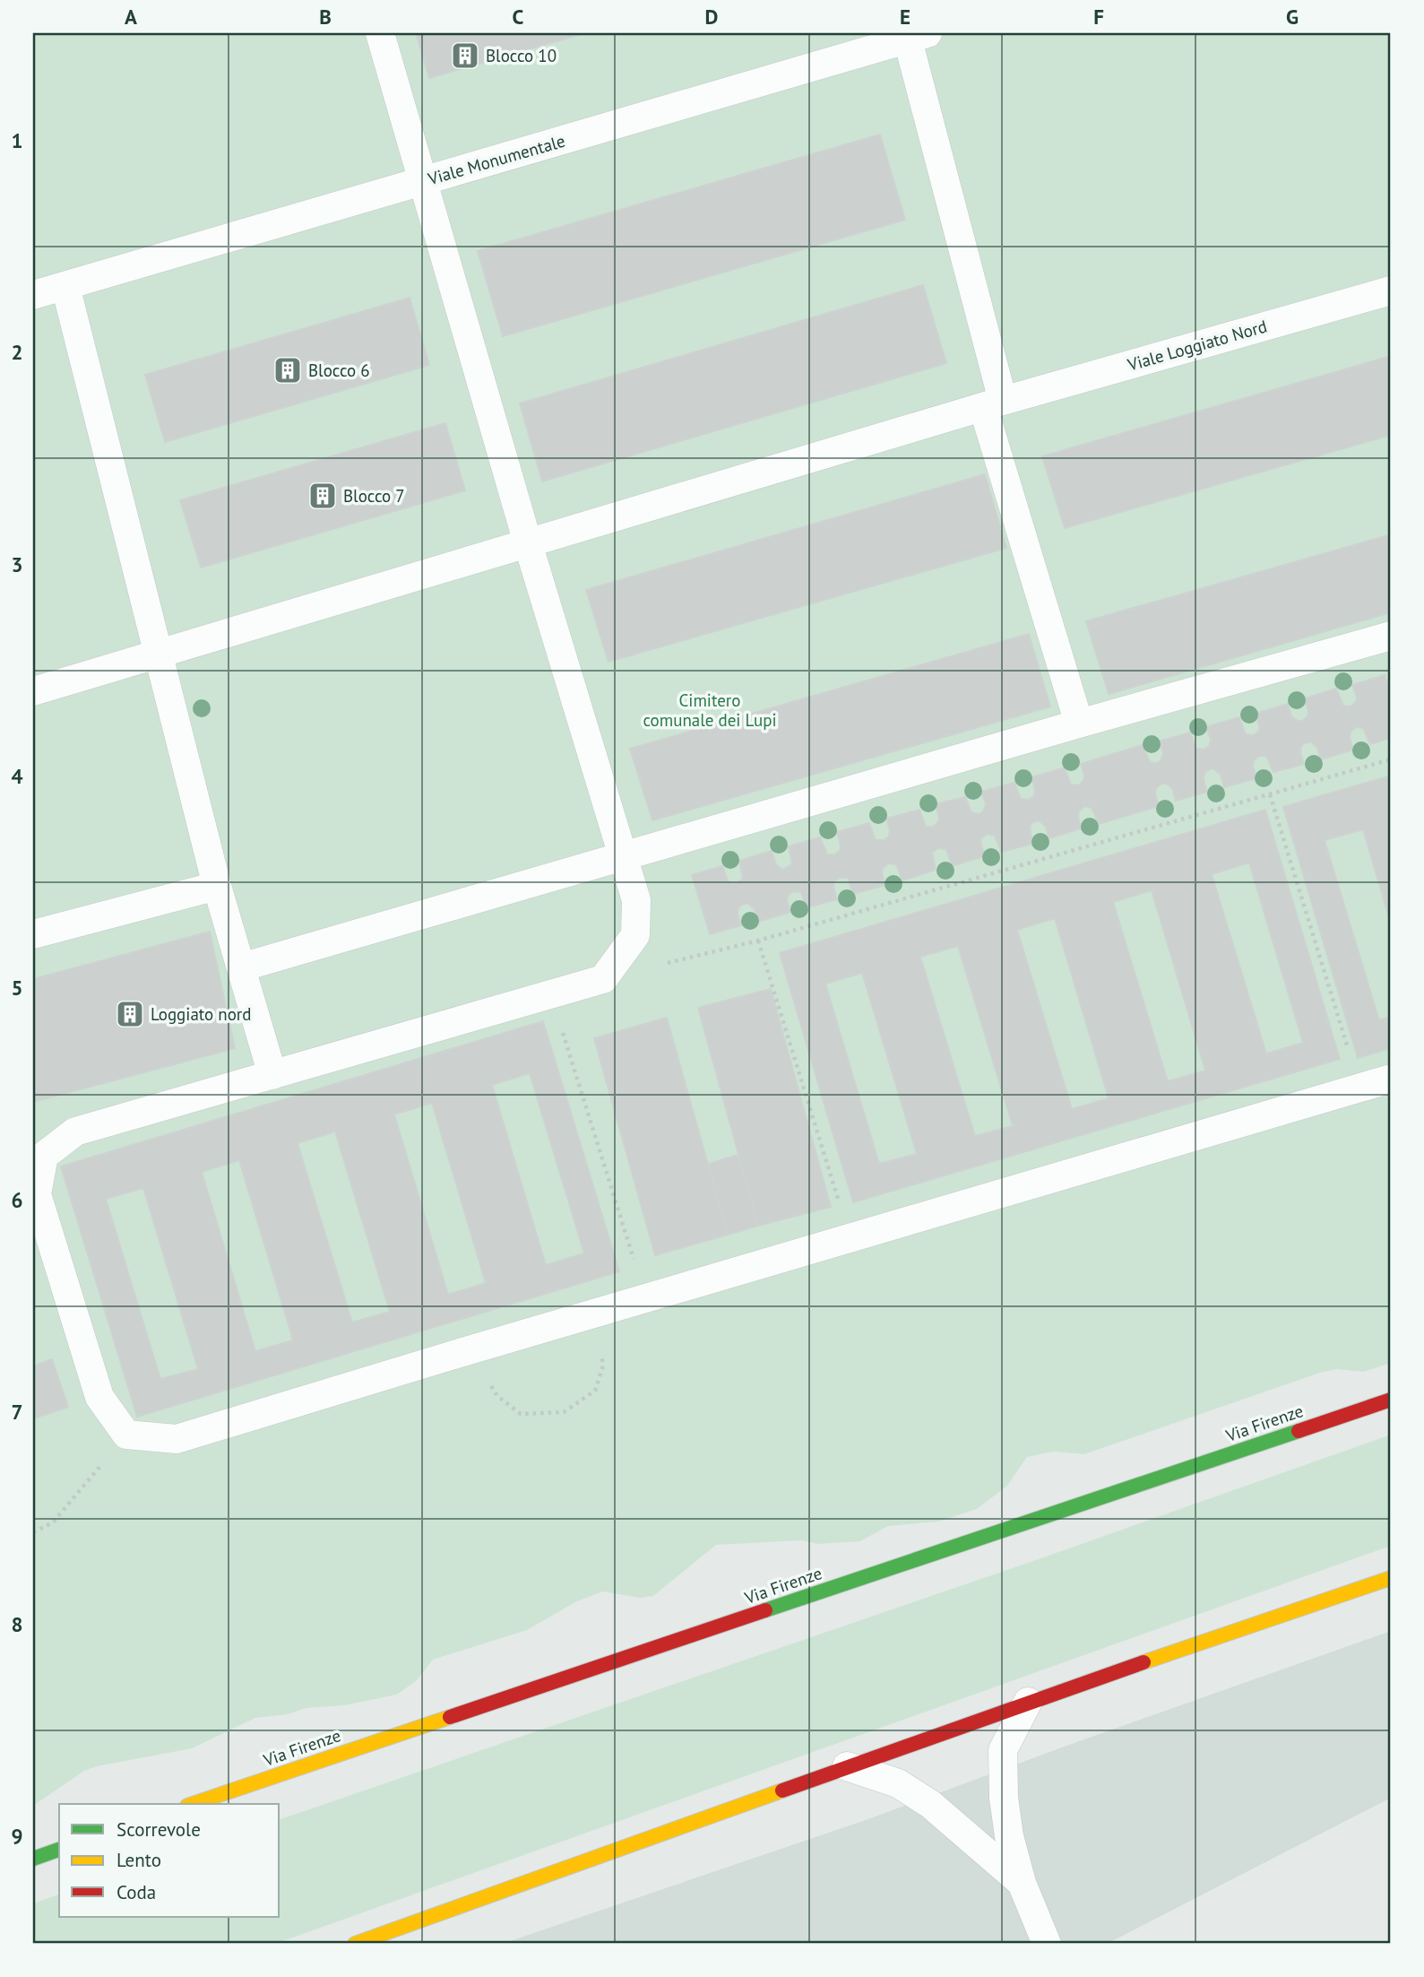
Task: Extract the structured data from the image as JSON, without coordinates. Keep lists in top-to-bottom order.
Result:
{
  "streets": {
    "main road": ["Via Firenze"],
    "lane": ["Viale Monumentale", "Viale Loggiato Nord"]
  },
  "parks": ["Cimitero comunale dei Lupi"],
  "places": {
    "building": [
      "Blocco 10",
      "Blocco 6",
      "Blocco 7",
      "Loggiato nord"
    ]
  },
  "legend": ["Scorrevole", "Lento", "Coda"],
  "grid": {
    "columns": [
      "A",
      "B",
      "C",
      "D",
      "E",
      "F",
      "G"
    ],
    "rows": [
      "1",
      "2",
      "3",
      "4",
      "5",
      "6",
      "7",
      "8",
      "9"
    ]
  }
}
